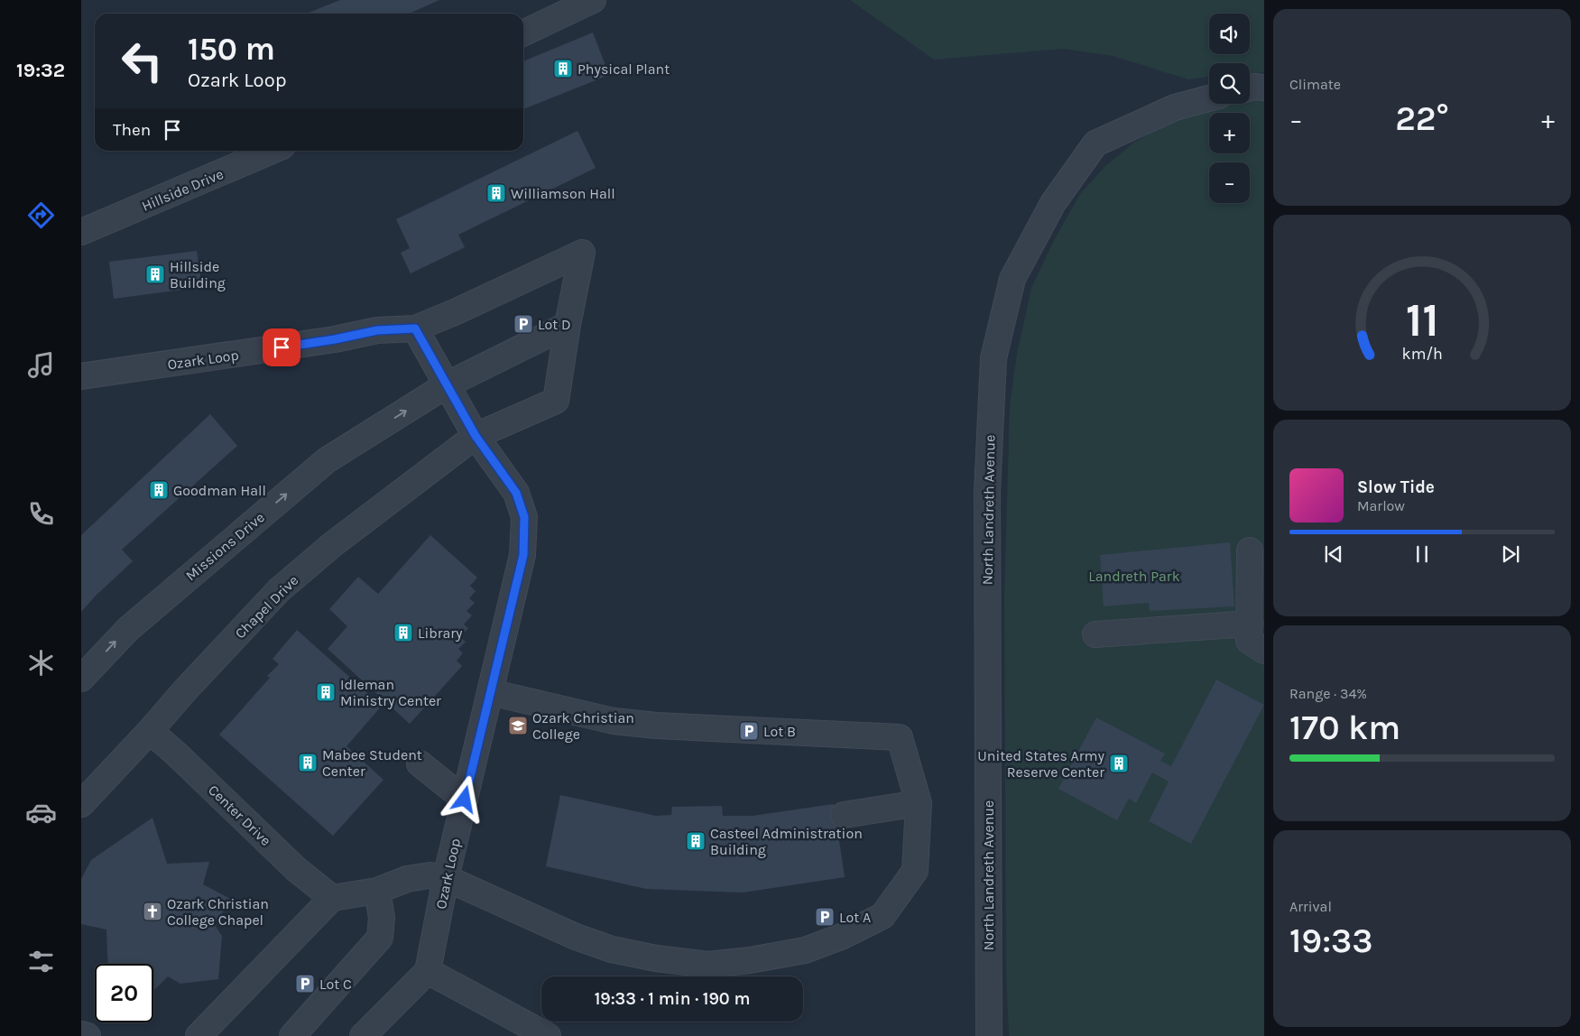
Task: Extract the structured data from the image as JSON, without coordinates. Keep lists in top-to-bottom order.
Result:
{
  "streets": {
    "street": [
      "Hillside Drive",
      "Ozark Loop",
      "North Landreth Avenue",
      "Missions Drive",
      "Chapel Drive",
      "Center Drive"
    ]
  },
  "crossings": [
    ["Ozark Loop", "Missions Drive"],
    ["Ozark Loop", "Chapel Drive"],
    ["Missions Drive", "Chapel Drive"],
    ["Chapel Drive", "Center Drive"]
  ],
  "one_way": ["Missions Drive"],
  "parks": ["Landreth Park"],
  "places": {
    "building": [
      "Physical Plant",
      "Williamson Hall",
      "Hillside Building",
      "Goodman Hall",
      "Library",
      "Idleman Ministry Center",
      "Mabee Student Center",
      "United States Army Reserve Center",
      "Casteel Administration Building"
    ],
    "parking": [
      "Lot D",
      "Lot B",
      "Lot A",
      "Lot C"
    ],
    "school or university": ["Ozark Christian College"],
    "church": ["Ozark Christian College Chapel"]
  },
  "page": {
    "tabs": "19:32",
    "tile": [
      "Climate",
      ["Range · 34%", "170 km"],
      ["Arrival", "19:33"]
    ],
    "map_buttons": ["+", "−"],
    "turn": ["150 m", "Ozark Loop"],
    "heat": ["−", "22°", "+"],
    "then": "Then",
    "song": ["Slow Tide", "Marlow"],
    "limit": "20",
    "trip": "19:33 · 1 min · 190 m",
    "gauge": ["11", "km/h"]
  }
}
